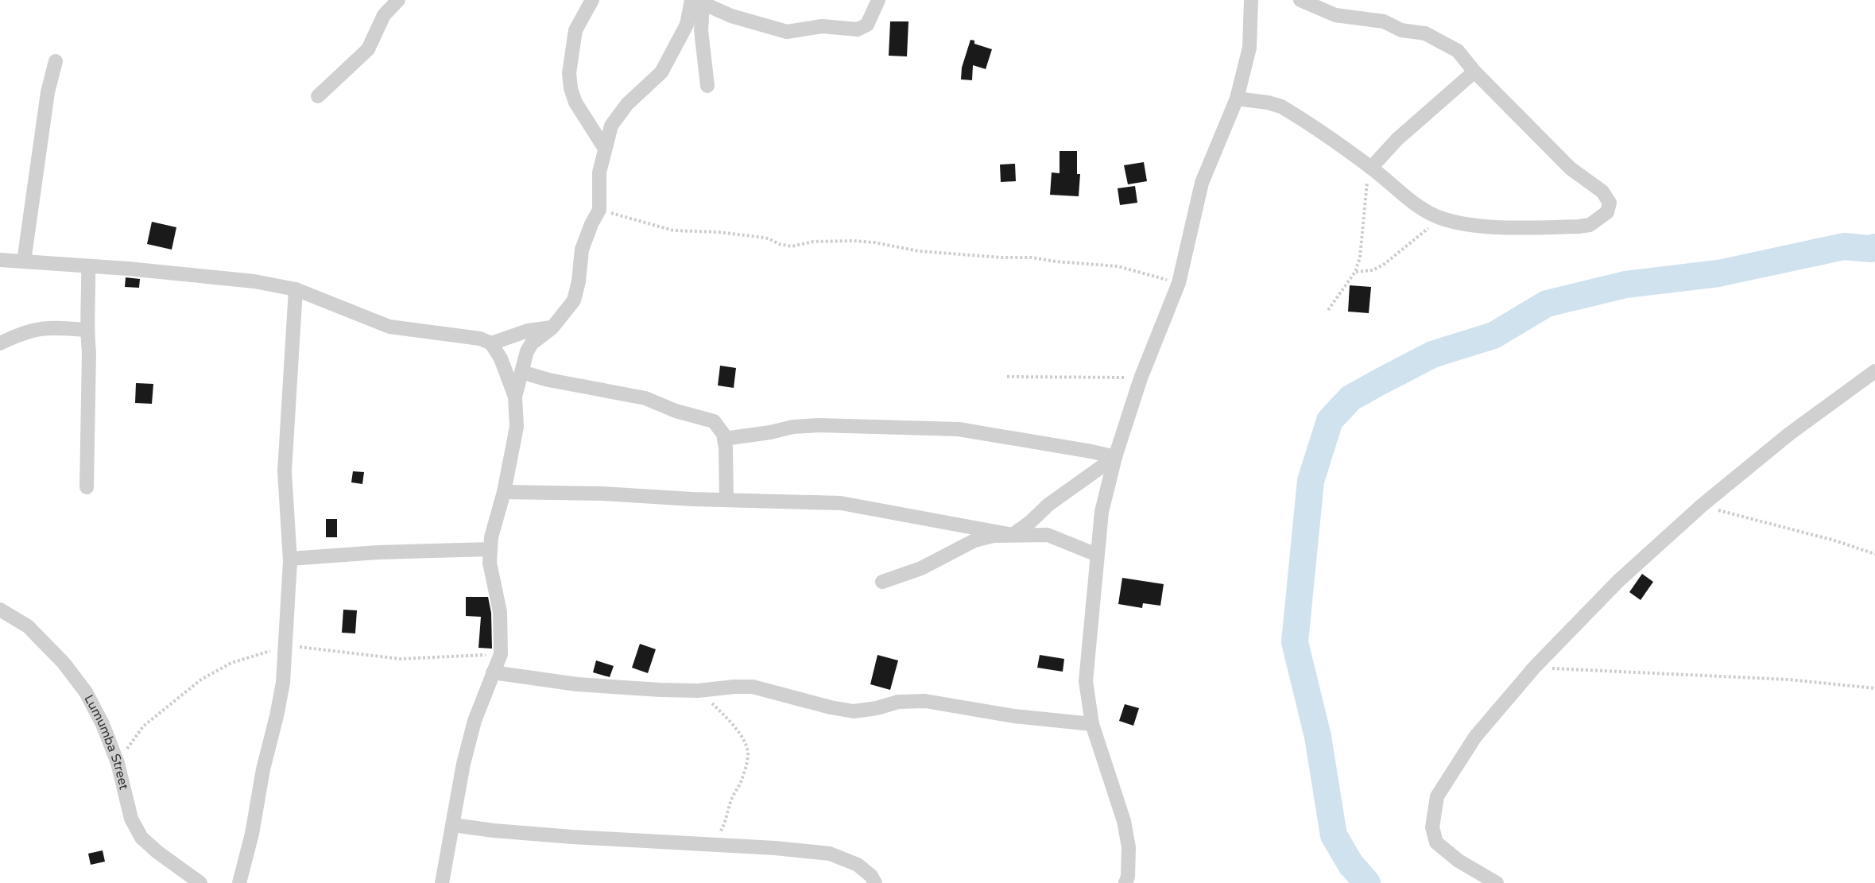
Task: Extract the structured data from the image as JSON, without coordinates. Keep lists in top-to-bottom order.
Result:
{
  "streets": {
    "street": ["Lumumba Street"]
  }
}
